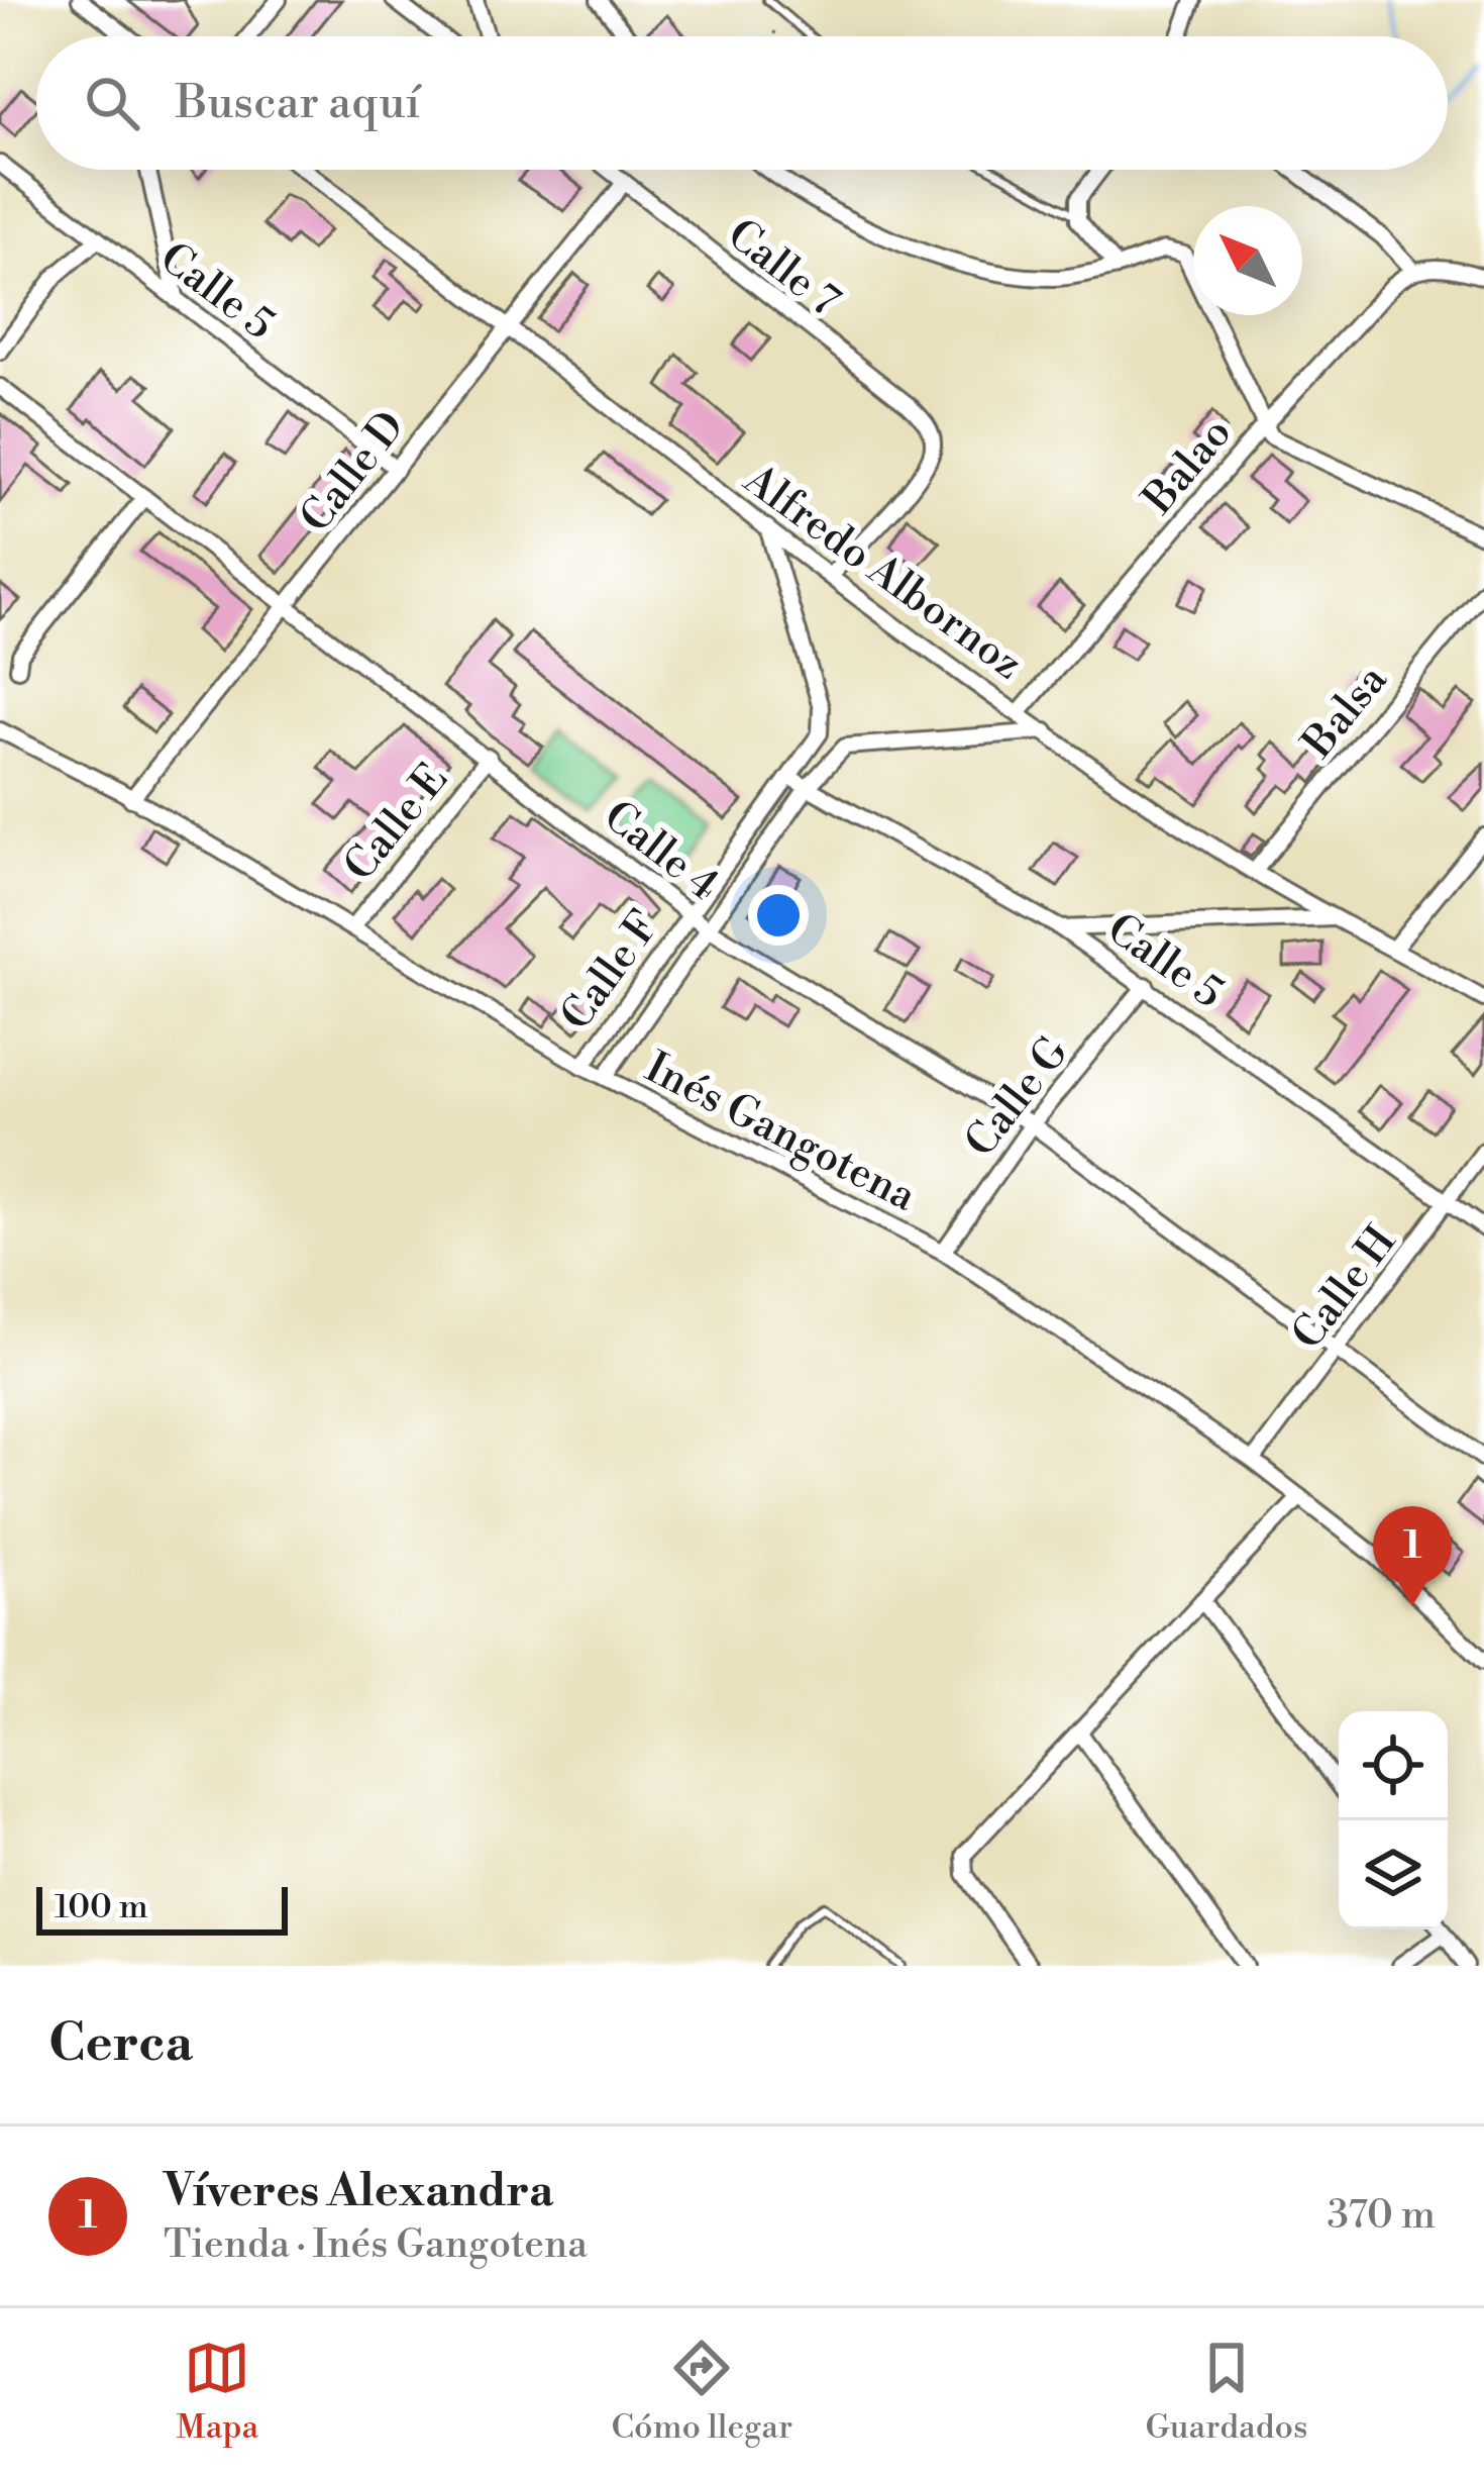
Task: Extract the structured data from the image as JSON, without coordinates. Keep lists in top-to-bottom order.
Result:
{
  "streets": {
    "street": [
      "Calle 7",
      "Calle 5",
      "Balao",
      "Calle D",
      "Alfredo Albornoz",
      "Balsa",
      "Calle E",
      "Calle 4",
      "Calle F",
      "Calle G",
      "Inés Gangotena",
      "Calle H"
    ]
  },
  "crossings": [
    ["Calle 7", "Calle D"],
    ["Calle 7", "Alfredo Albornoz"],
    ["Calle 5", "Calle D"],
    ["Calle 5", "Calle F"],
    ["Calle 5", "Calle G"],
    ["Calle 5", "Calle H"],
    ["Balao", "Alfredo Albornoz"],
    ["Calle D", "Alfredo Albornoz"],
    ["Calle D", "Calle 4"],
    ["Calle D", "Inés Gangotena"],
    ["Alfredo Albornoz", "Balsa"],
    ["Alfredo Albornoz", "Calle F"],
    ["Calle E", "Calle 4"],
    ["Calle E", "Inés Gangotena"],
    ["Calle 4", "Calle F"],
    ["Calle 4", "Calle G"],
    ["Calle 4", "Calle H"],
    ["Calle F", "Inés Gangotena"],
    ["Calle G", "Inés Gangotena"],
    ["Inés Gangotena", "Calle H"]
  ],
  "scale_bar": "100 m",
  "north": "top left",
  "page": {
    "search": "Buscar aquí",
    "pins": "1",
    "scale": "100 m",
    "heading": "Cerca",
    "list": [
      {
        "mark": "1",
        "name": "Víveres Alexandra",
        "note": "Tienda · Inés Gangotena",
        "value": "370 m"
      }
    ],
    "nav": ["Mapa", "Cómo llegar", "Guardados"]
  }
}
